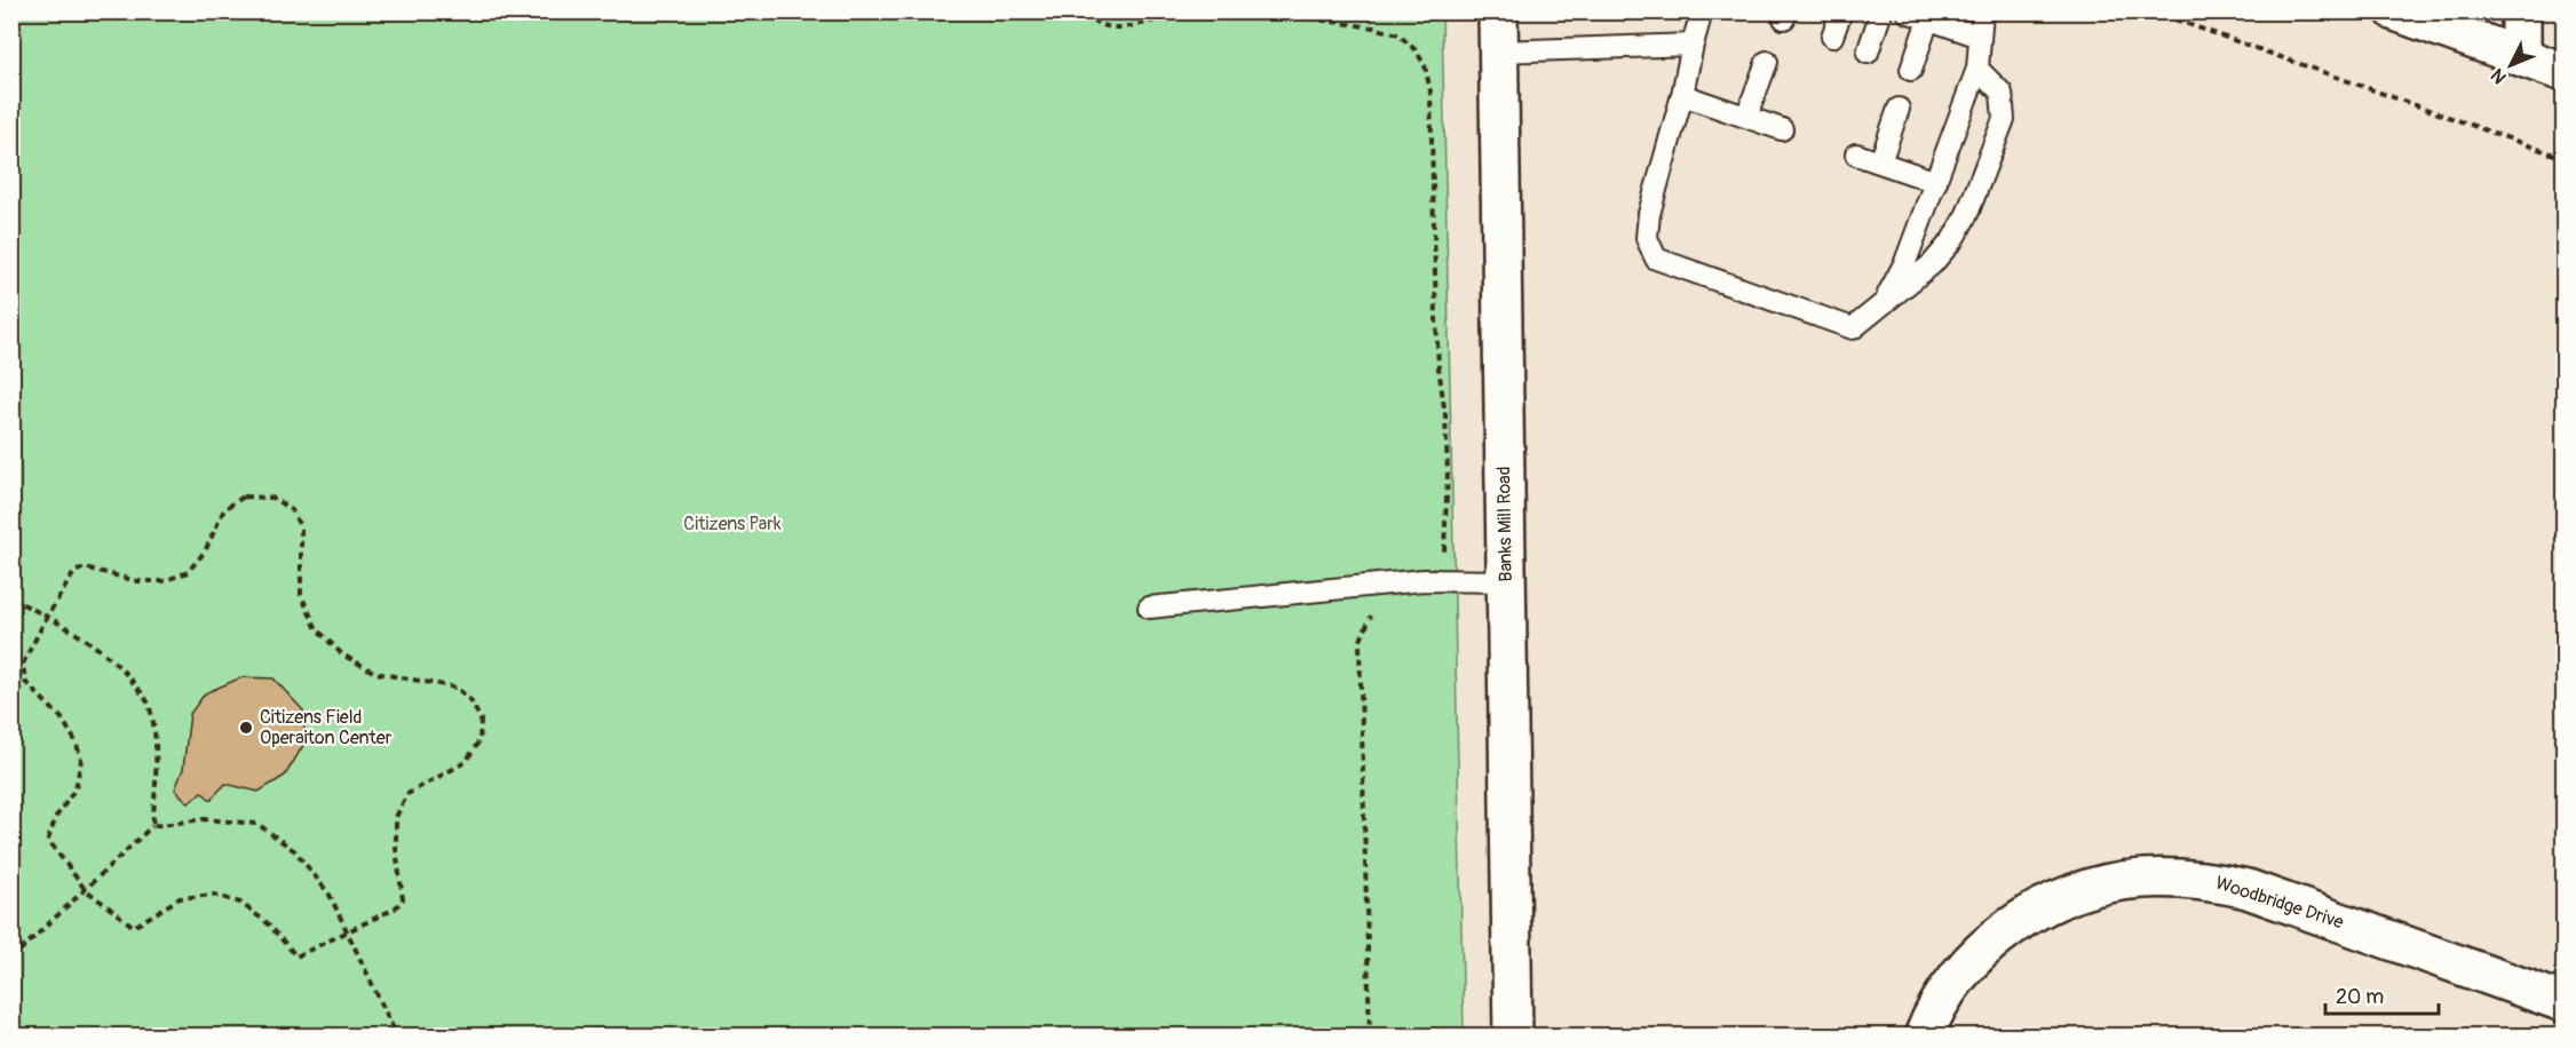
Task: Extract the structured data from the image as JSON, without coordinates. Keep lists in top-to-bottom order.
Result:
{
  "streets": {
    "street": ["Banks Mill Road", "Woodbridge Drive"]
  },
  "parks": ["Citizens Park"],
  "places": ["Citizens Field Operaiton Center"],
  "scale_bar": "20 m",
  "north": "bottom left"
}
